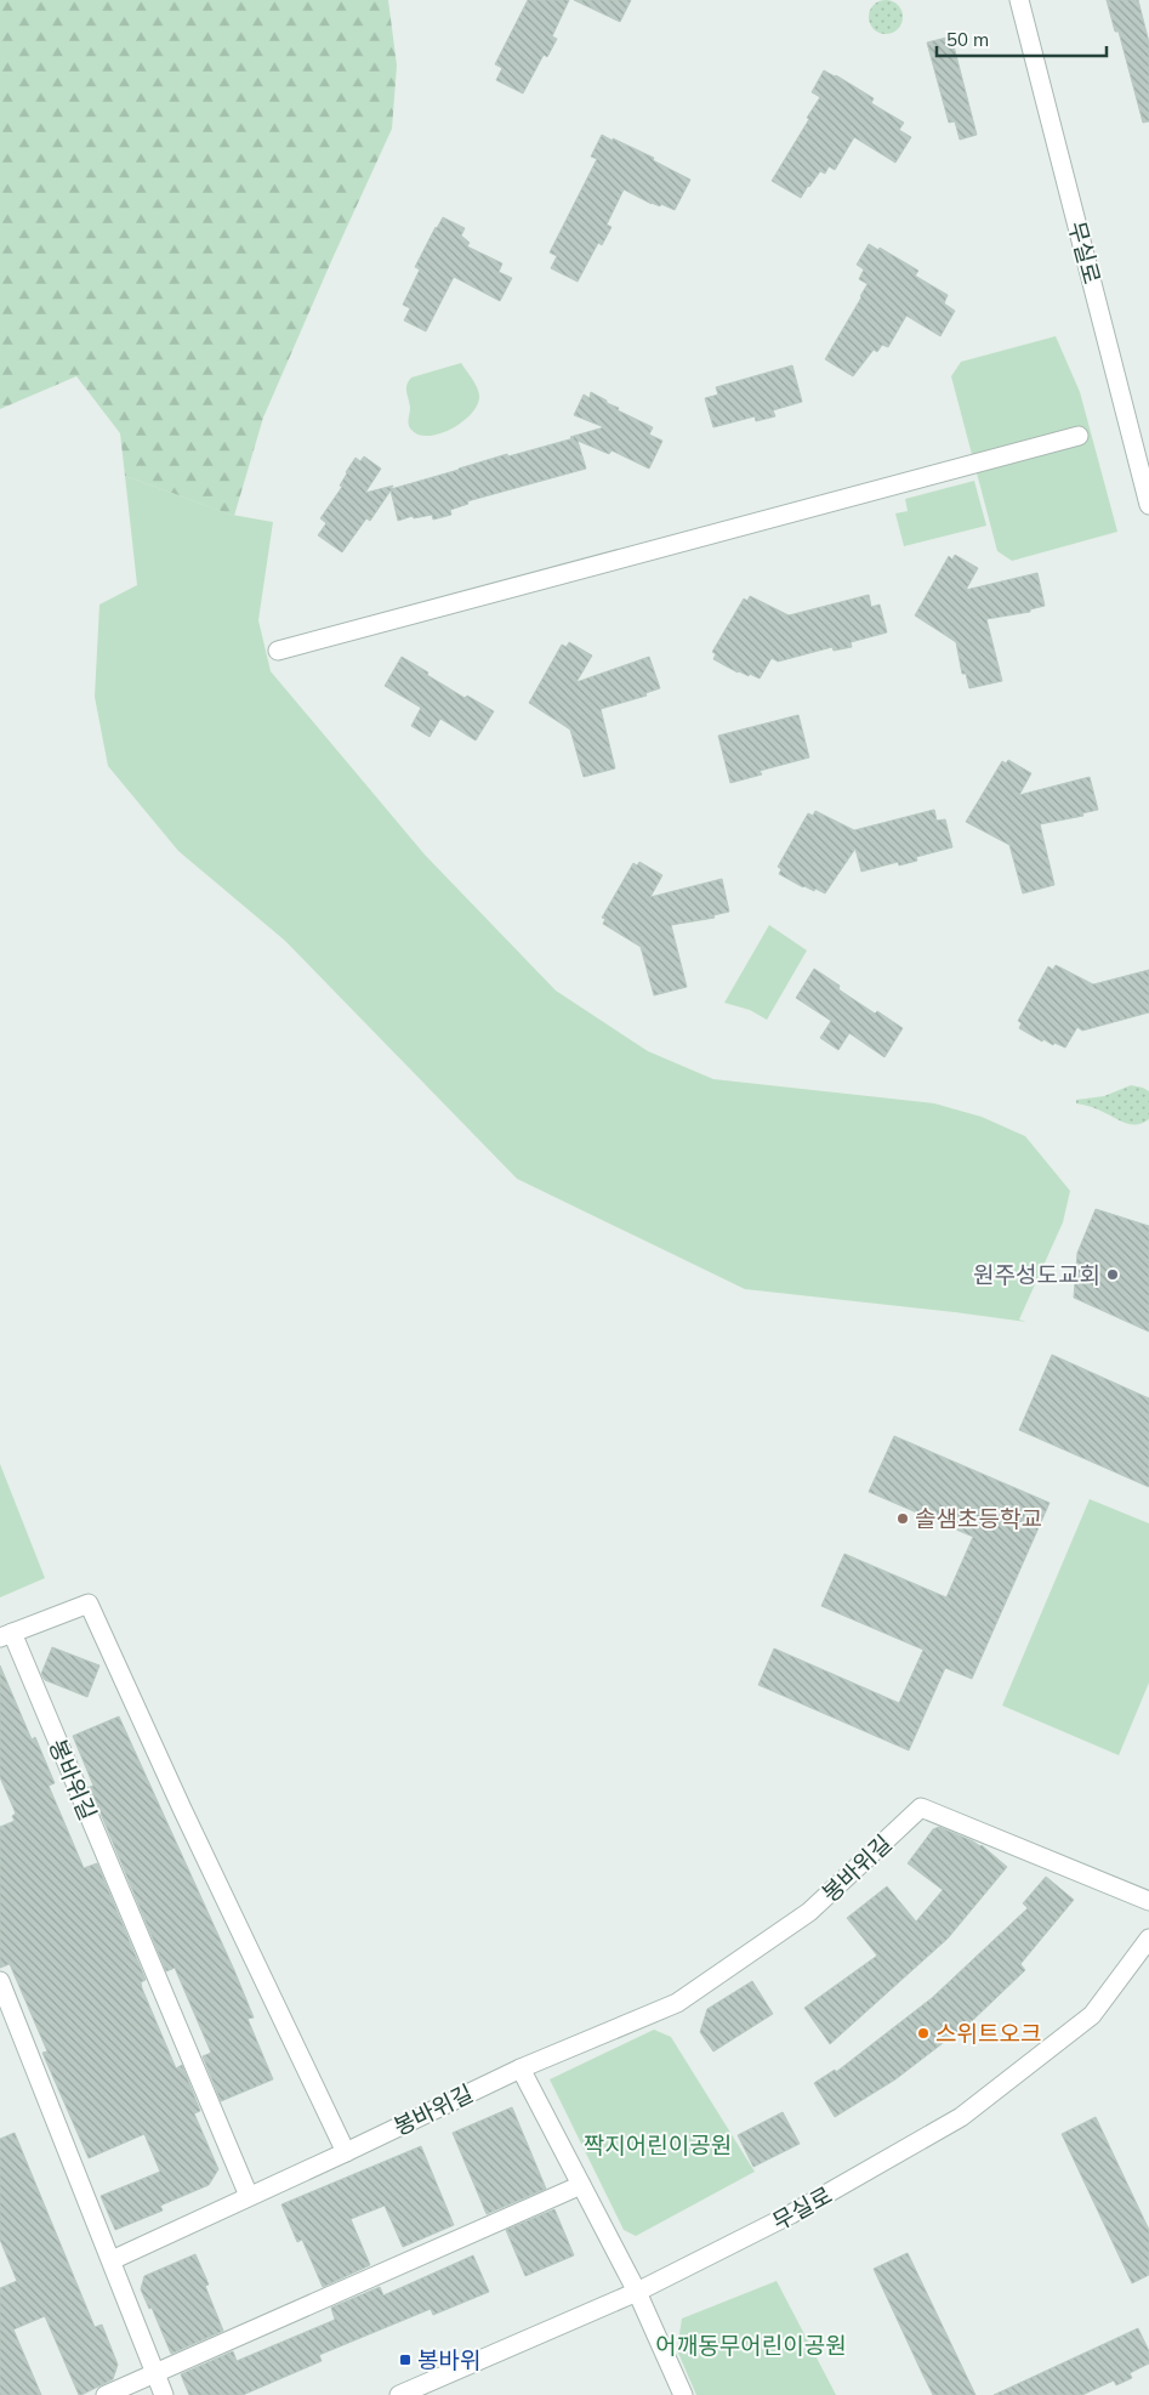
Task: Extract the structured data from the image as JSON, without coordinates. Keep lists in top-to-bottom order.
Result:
{
  "streets": {
    "street": ["무실로", "봉바위길"]
  },
  "parks": ["짝지어린이공원", "어깨동무어린이공원"],
  "places": {
    "other": ["원주성도교회", "솔샘초등학교", "스위트오크"],
    "transit": ["봉바위"]
  },
  "scale_bar": "50 m"
}
